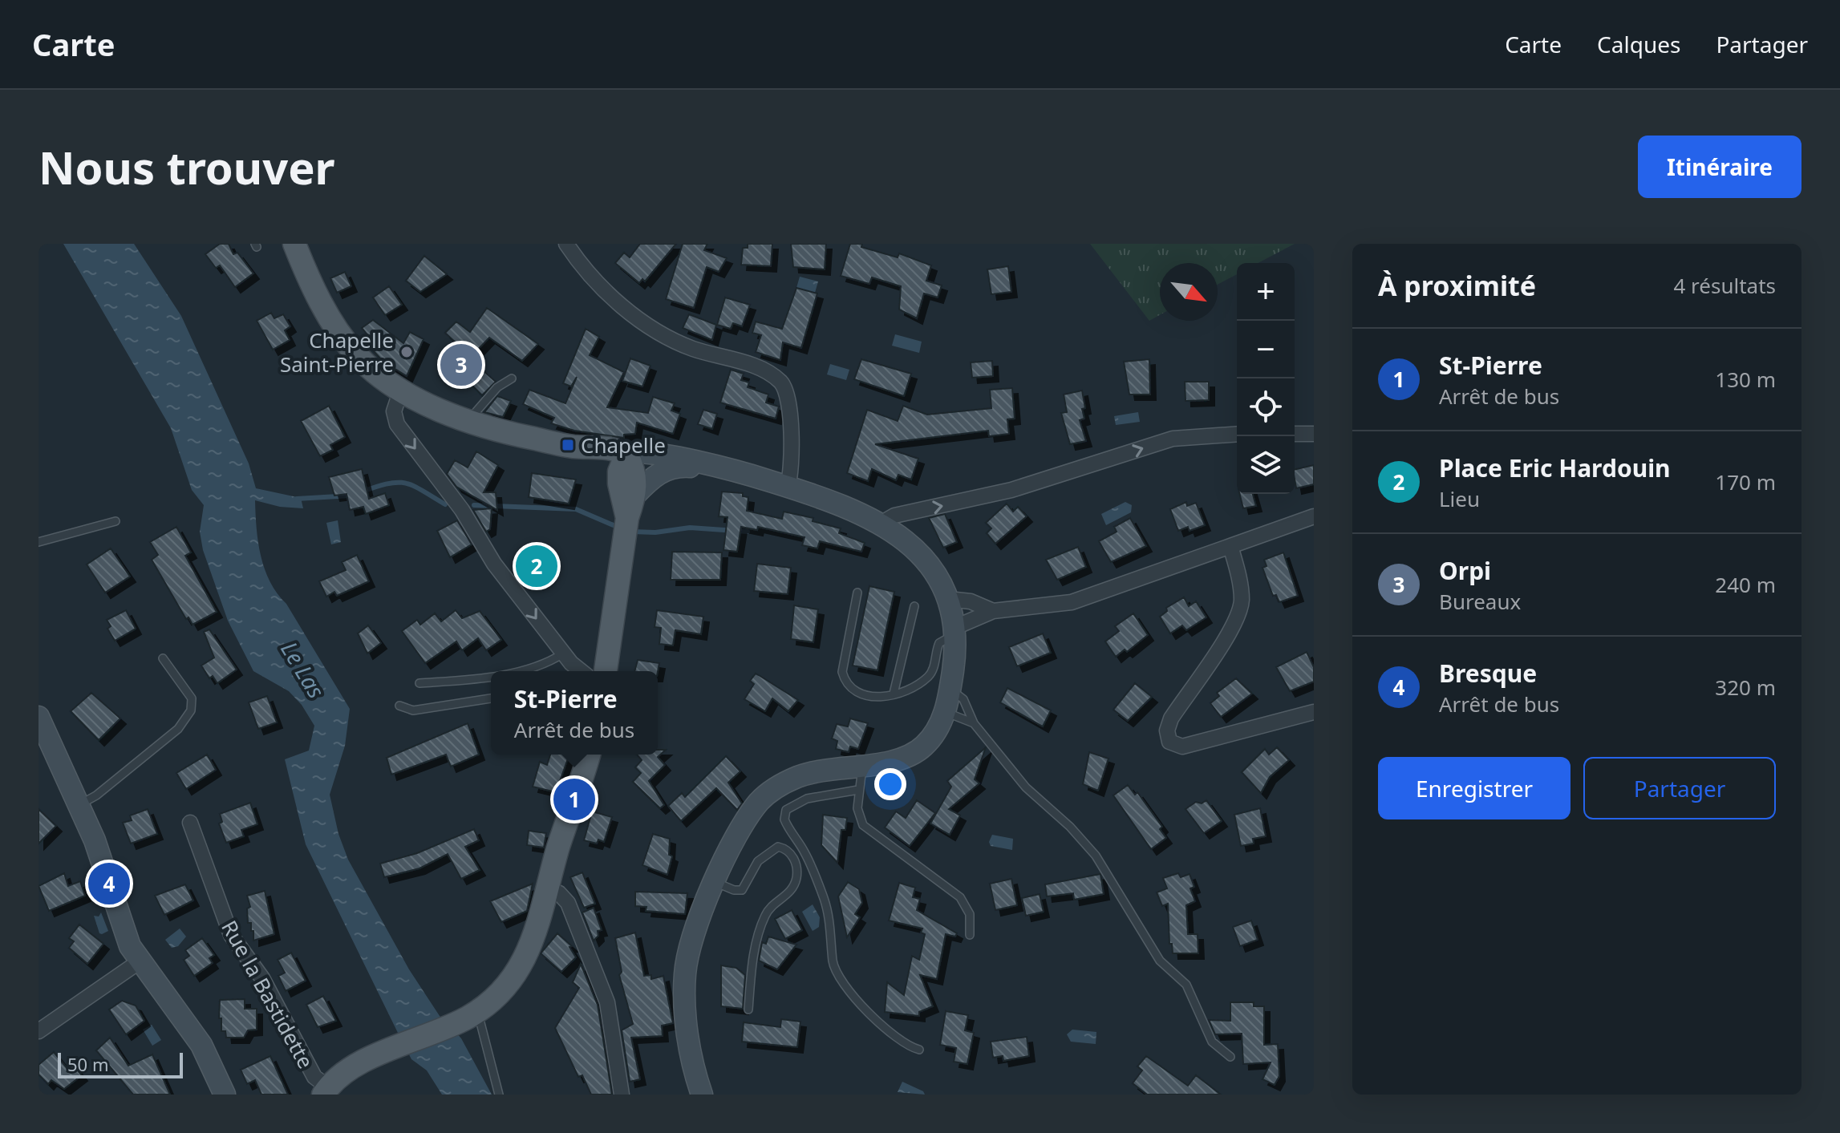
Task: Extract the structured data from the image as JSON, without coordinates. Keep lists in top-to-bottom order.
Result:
{
  "streets": {
    "street": ["Rue la Bastidette"]
  },
  "water": ["Le Las"],
  "places": {
    "other": ["Chapelle Saint-Pierre"],
    "transit": ["Chapelle"]
  },
  "scale_bar": "50 m",
  "north": "bottom right",
  "page": {
    "header": "Carte",
    "nav": ["Carte", "Calques", "Partager"],
    "buttons": [
      "Itinéraire",
      ["Enregistrer", "Partager"]
    ],
    "title": "Nous trouver",
    "heading": ["À proximité", "4 résultats"],
    "map_buttons": ["+", "−"],
    "list": [
      {
        "mark": "1",
        "name": "St-Pierre",
        "note": "Arrêt de bus",
        "value": "130 m"
      },
      {
        "mark": "2",
        "name": "Place Eric Hardouin",
        "note": "Lieu",
        "value": "170 m"
      },
      {
        "mark": "3",
        "name": "Orpi",
        "note": "Bureaux",
        "value": "240 m"
      },
      {
        "mark": "4",
        "name": "Bresque",
        "note": "Arrêt de bus",
        "value": "320 m"
      }
    ],
    "pins": [
      "3",
      "2",
      "1",
      "4"
    ],
    "popup": ["St-Pierre", "Arrêt de bus"],
    "scale": "50 m"
  }
}
